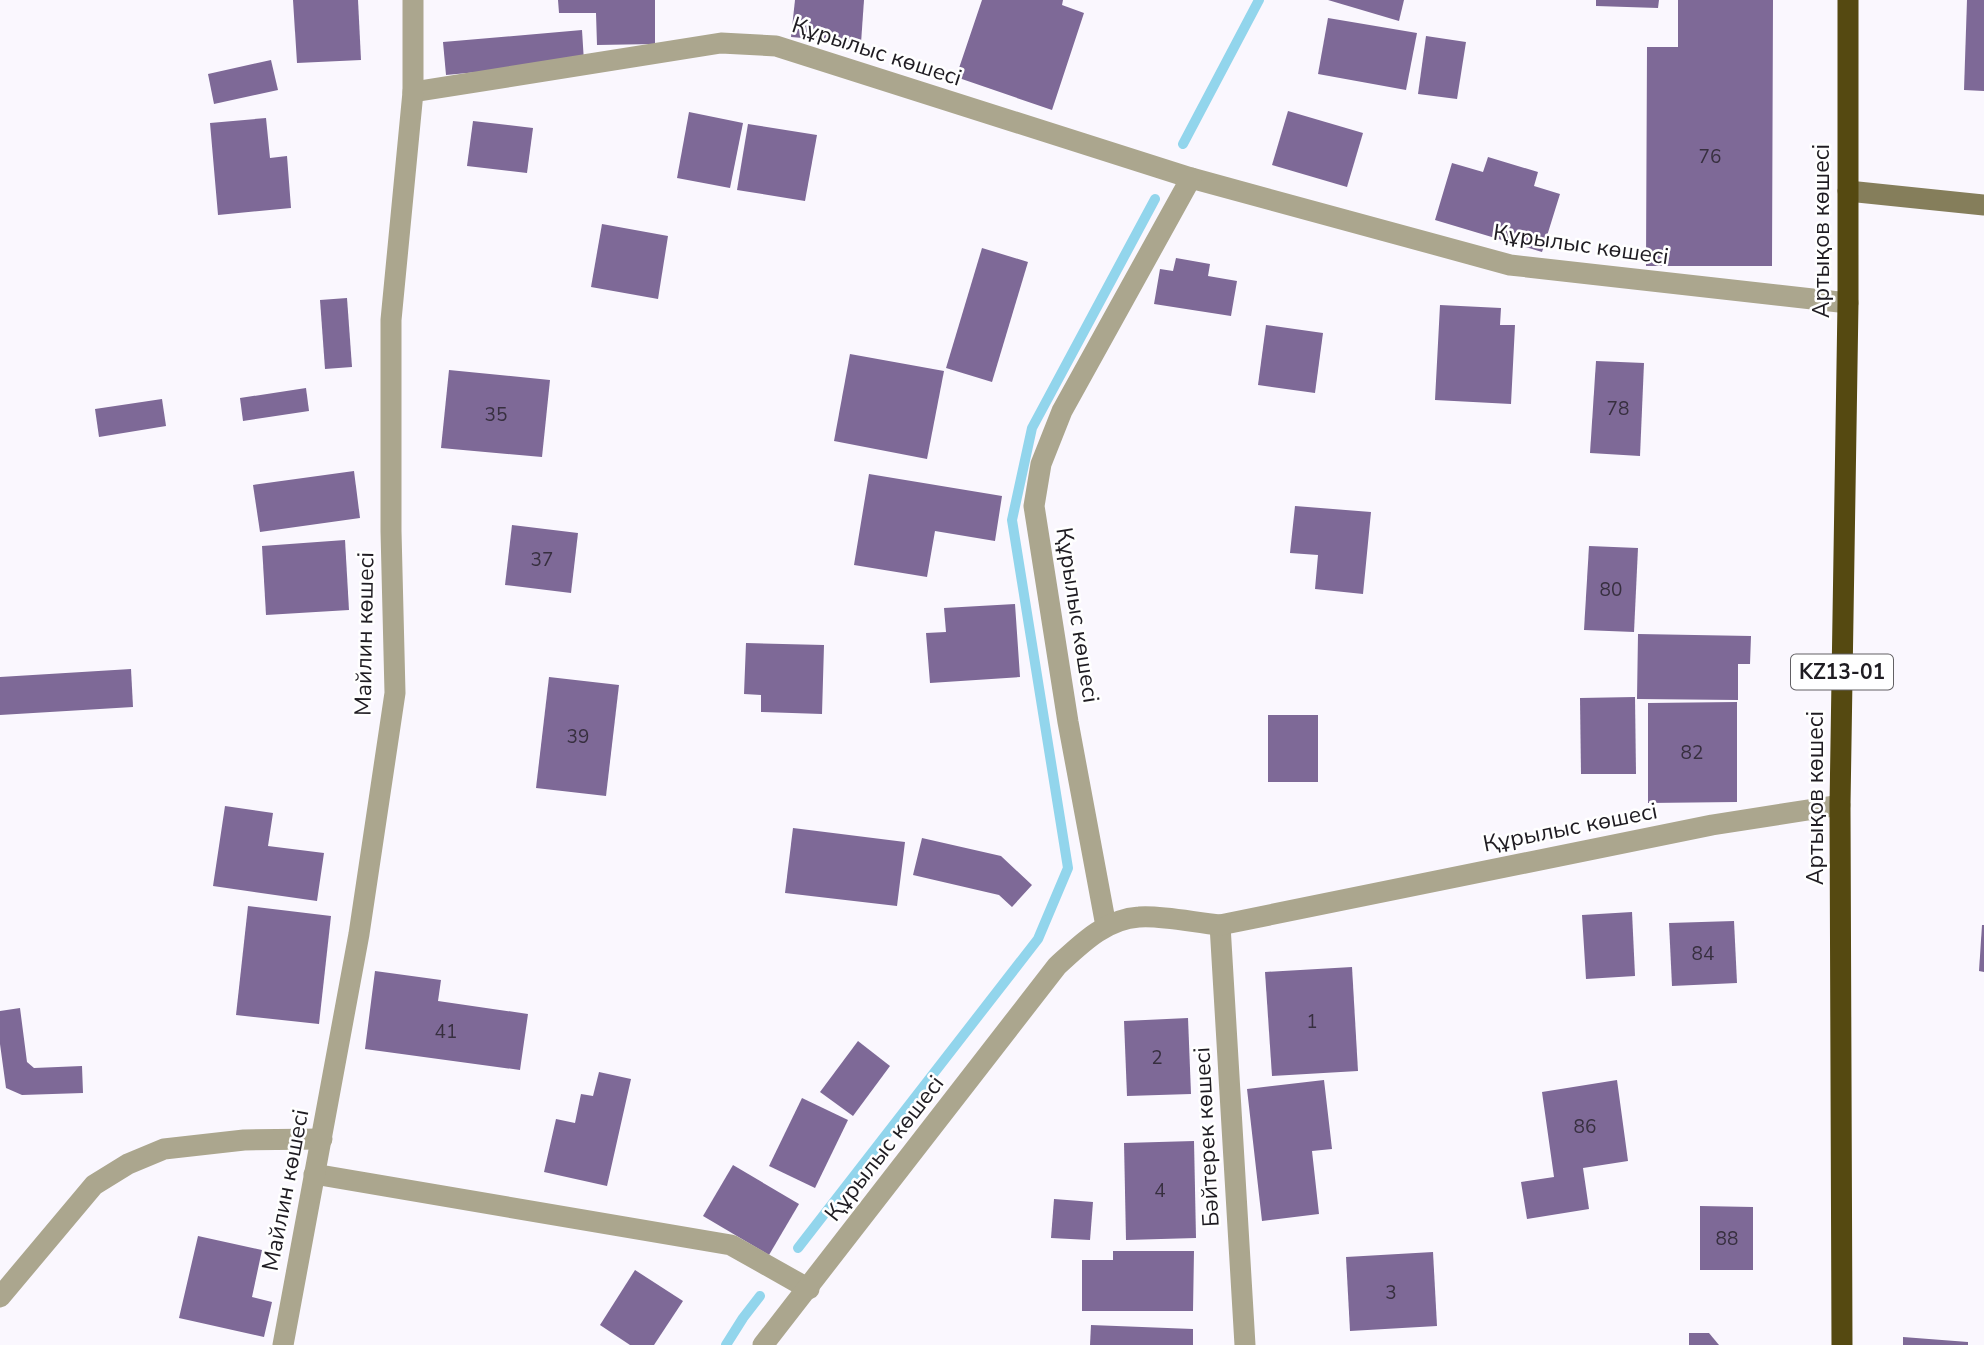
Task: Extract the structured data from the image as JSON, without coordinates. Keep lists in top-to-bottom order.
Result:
{
  "streets": {
    "highway": ["Артықов көшесі", "KZ13-01"],
    "street": ["Құрылыс көшесі", "Майлин көшесі", "Бәйтерек көшесі"]
  },
  "crossings": [
    ["Құрылыс көшесі", "Артықов көшесі"],
    ["Құрылыс көшесі", "Майлин көшесі"],
    ["Құрылыс көшесі", "Бәйтерек көшесі"]
  ],
  "house_numbers": [
    "76",
    "78",
    "35",
    "37",
    "80",
    "39",
    "82",
    "84",
    "1",
    "41",
    "2",
    "86",
    "4",
    "88",
    "3"
  ]
}
